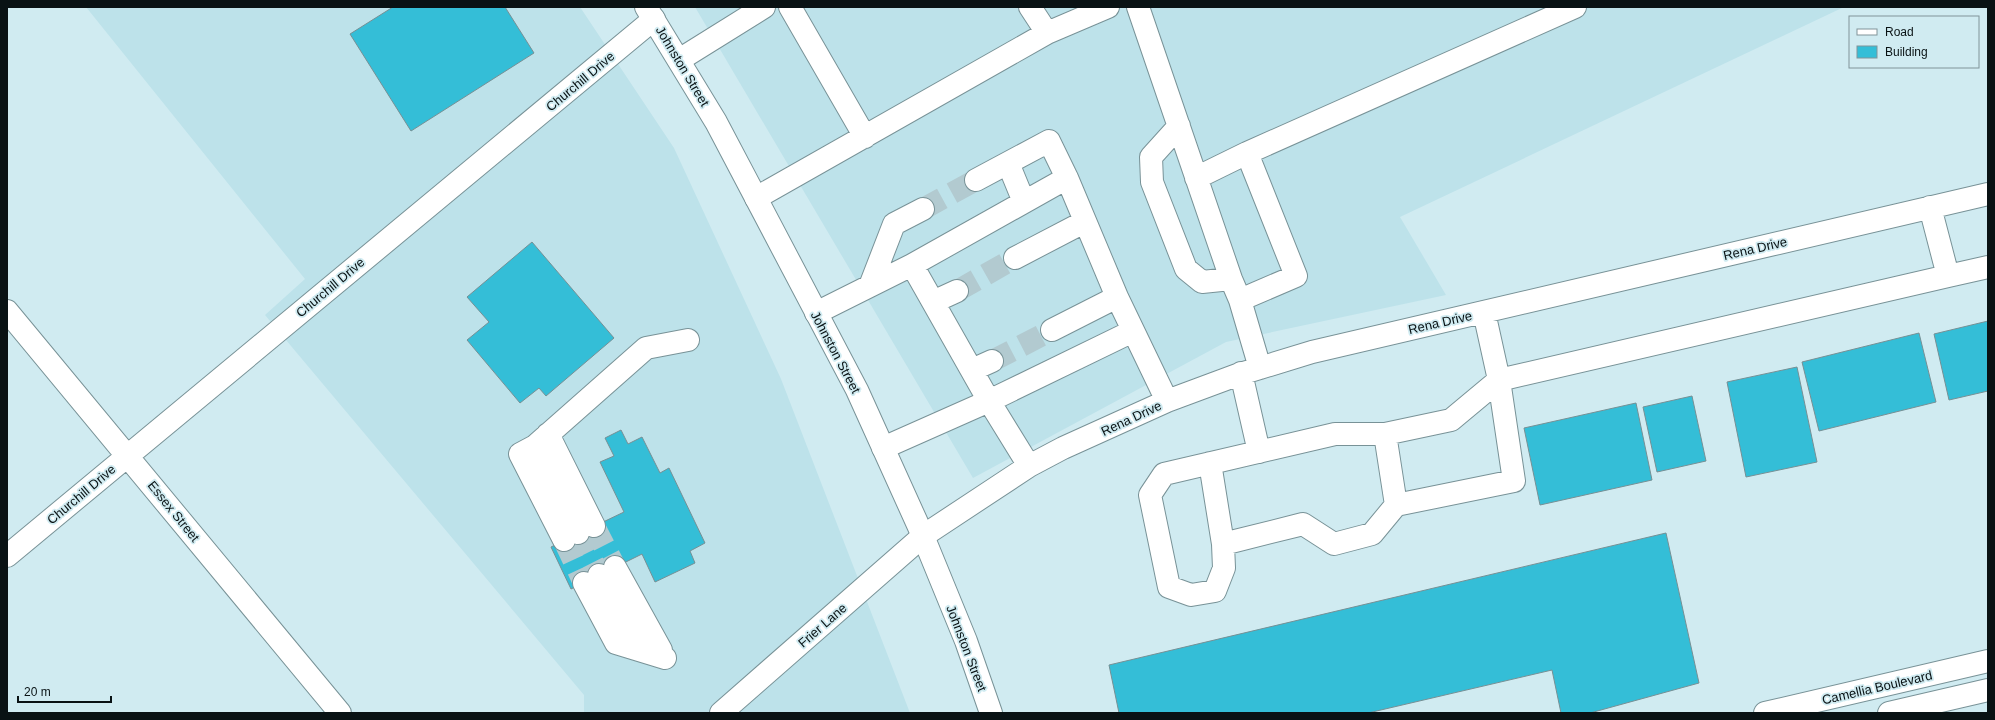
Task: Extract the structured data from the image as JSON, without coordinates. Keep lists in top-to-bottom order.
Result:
{
  "streets": {
    "street": [
      "Johnston Street",
      "Churchill Drive",
      "Rena Drive",
      "Essex Street",
      "Frier Lane",
      "Camellia Boulevard"
    ]
  },
  "crossings": [
    ["Johnston Street", "Churchill Drive"],
    ["Johnston Street", "Rena Drive"],
    ["Johnston Street", "Frier Lane"],
    ["Churchill Drive", "Essex Street"],
    ["Rena Drive", "Frier Lane"]
  ],
  "legend": ["Road", "Building"],
  "scale_bar": "20 m"
}
